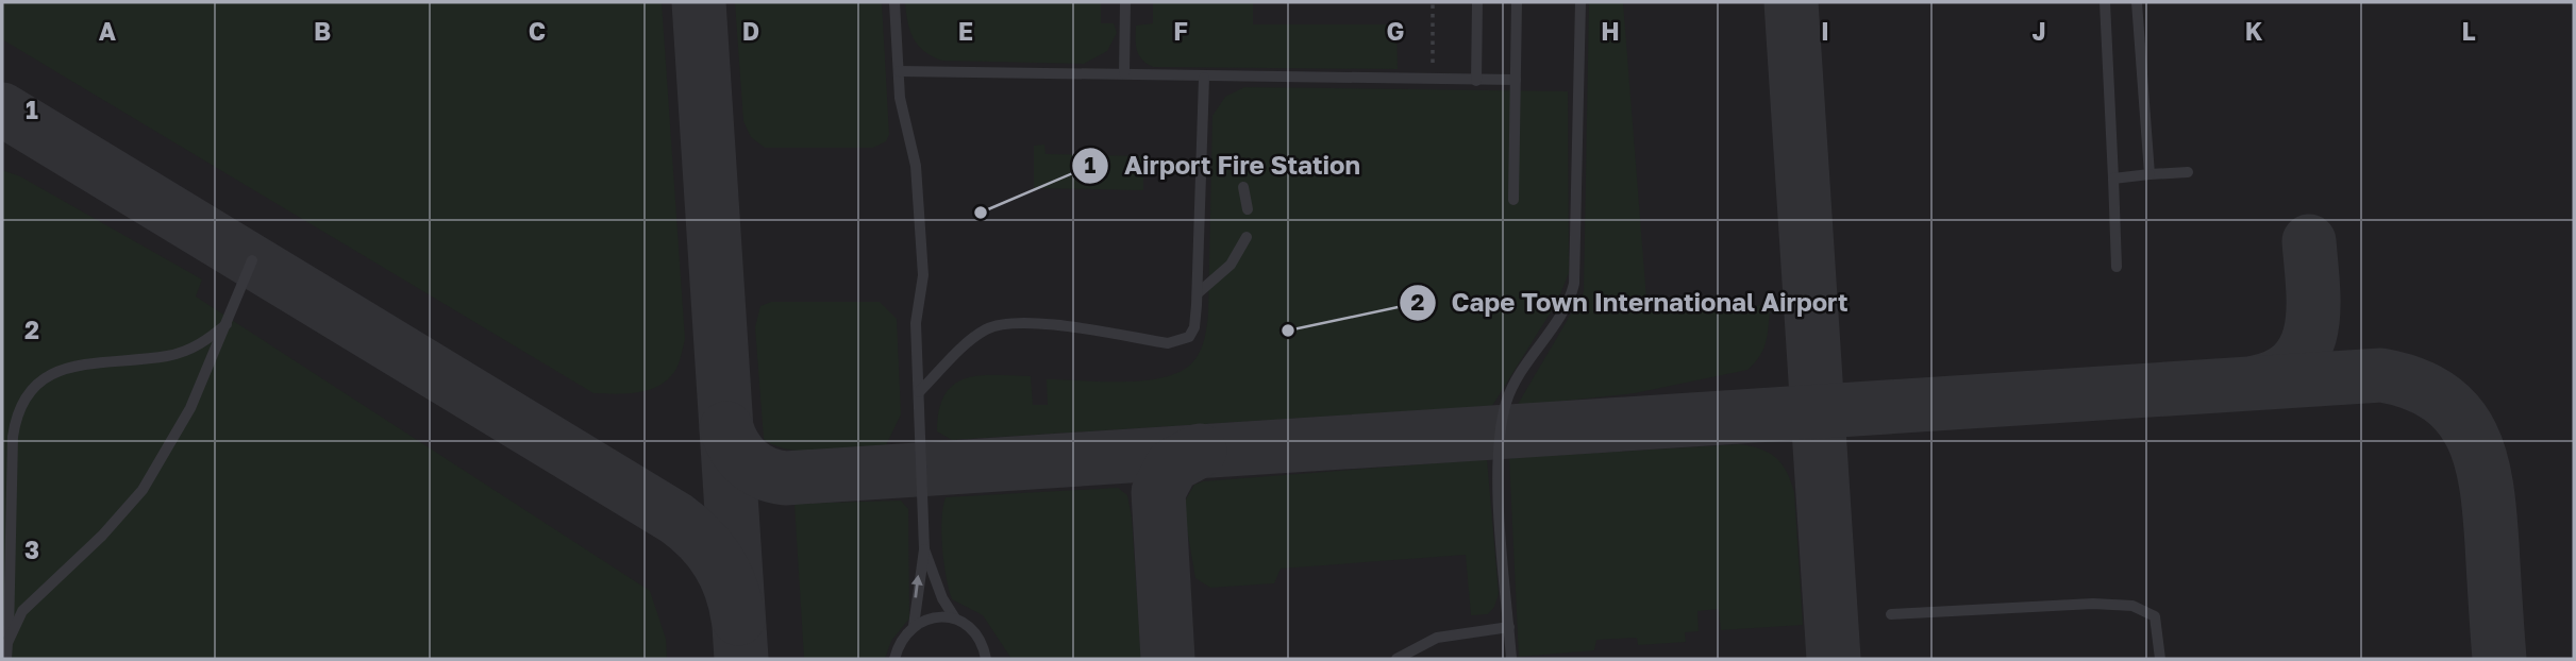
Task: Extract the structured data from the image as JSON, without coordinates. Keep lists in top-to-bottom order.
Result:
{
  "places": ["Airport Fire Station", "Cape Town International Airport"],
  "grid": {
    "columns": [
      "A",
      "B",
      "C",
      "D",
      "E",
      "F",
      "G",
      "H",
      "I",
      "J",
      "K",
      "L"
    ],
    "rows": ["1", "2", "3"]
  }
}
